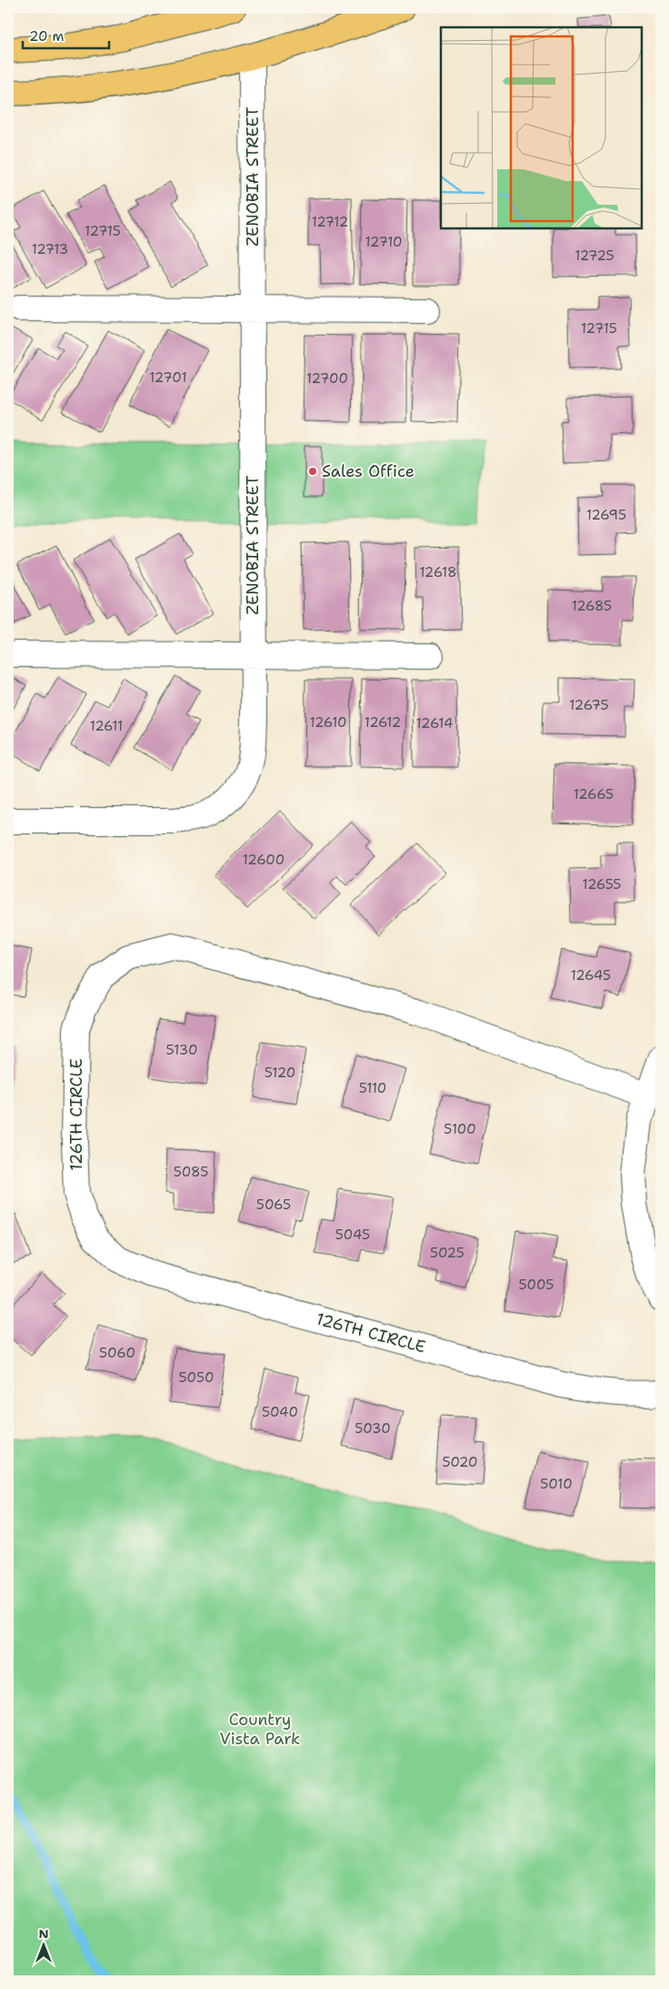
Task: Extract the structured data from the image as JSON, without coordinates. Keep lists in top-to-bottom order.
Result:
{
  "streets": {
    "street": ["ZENOBIA STREET", "126TH CIRCLE"]
  },
  "parks": ["Country Vista Park"],
  "places": ["Sales Office"],
  "house_numbers": [
    "12712",
    "12715",
    "12710",
    "12713",
    "12725",
    "12715",
    "12701",
    "12700",
    "12695",
    "12618",
    "12685",
    "12675",
    "12610",
    "12612",
    "12614",
    "12611",
    "12665",
    "12600",
    "12655",
    "12645",
    "5130",
    "5120",
    "5110",
    "5100",
    "5085",
    "5065",
    "5045",
    "5025",
    "5005",
    "5060",
    "5050",
    "5040",
    "5030",
    "5020",
    "5010"
  ],
  "scale_bar": "20 m",
  "north": "top"
}
